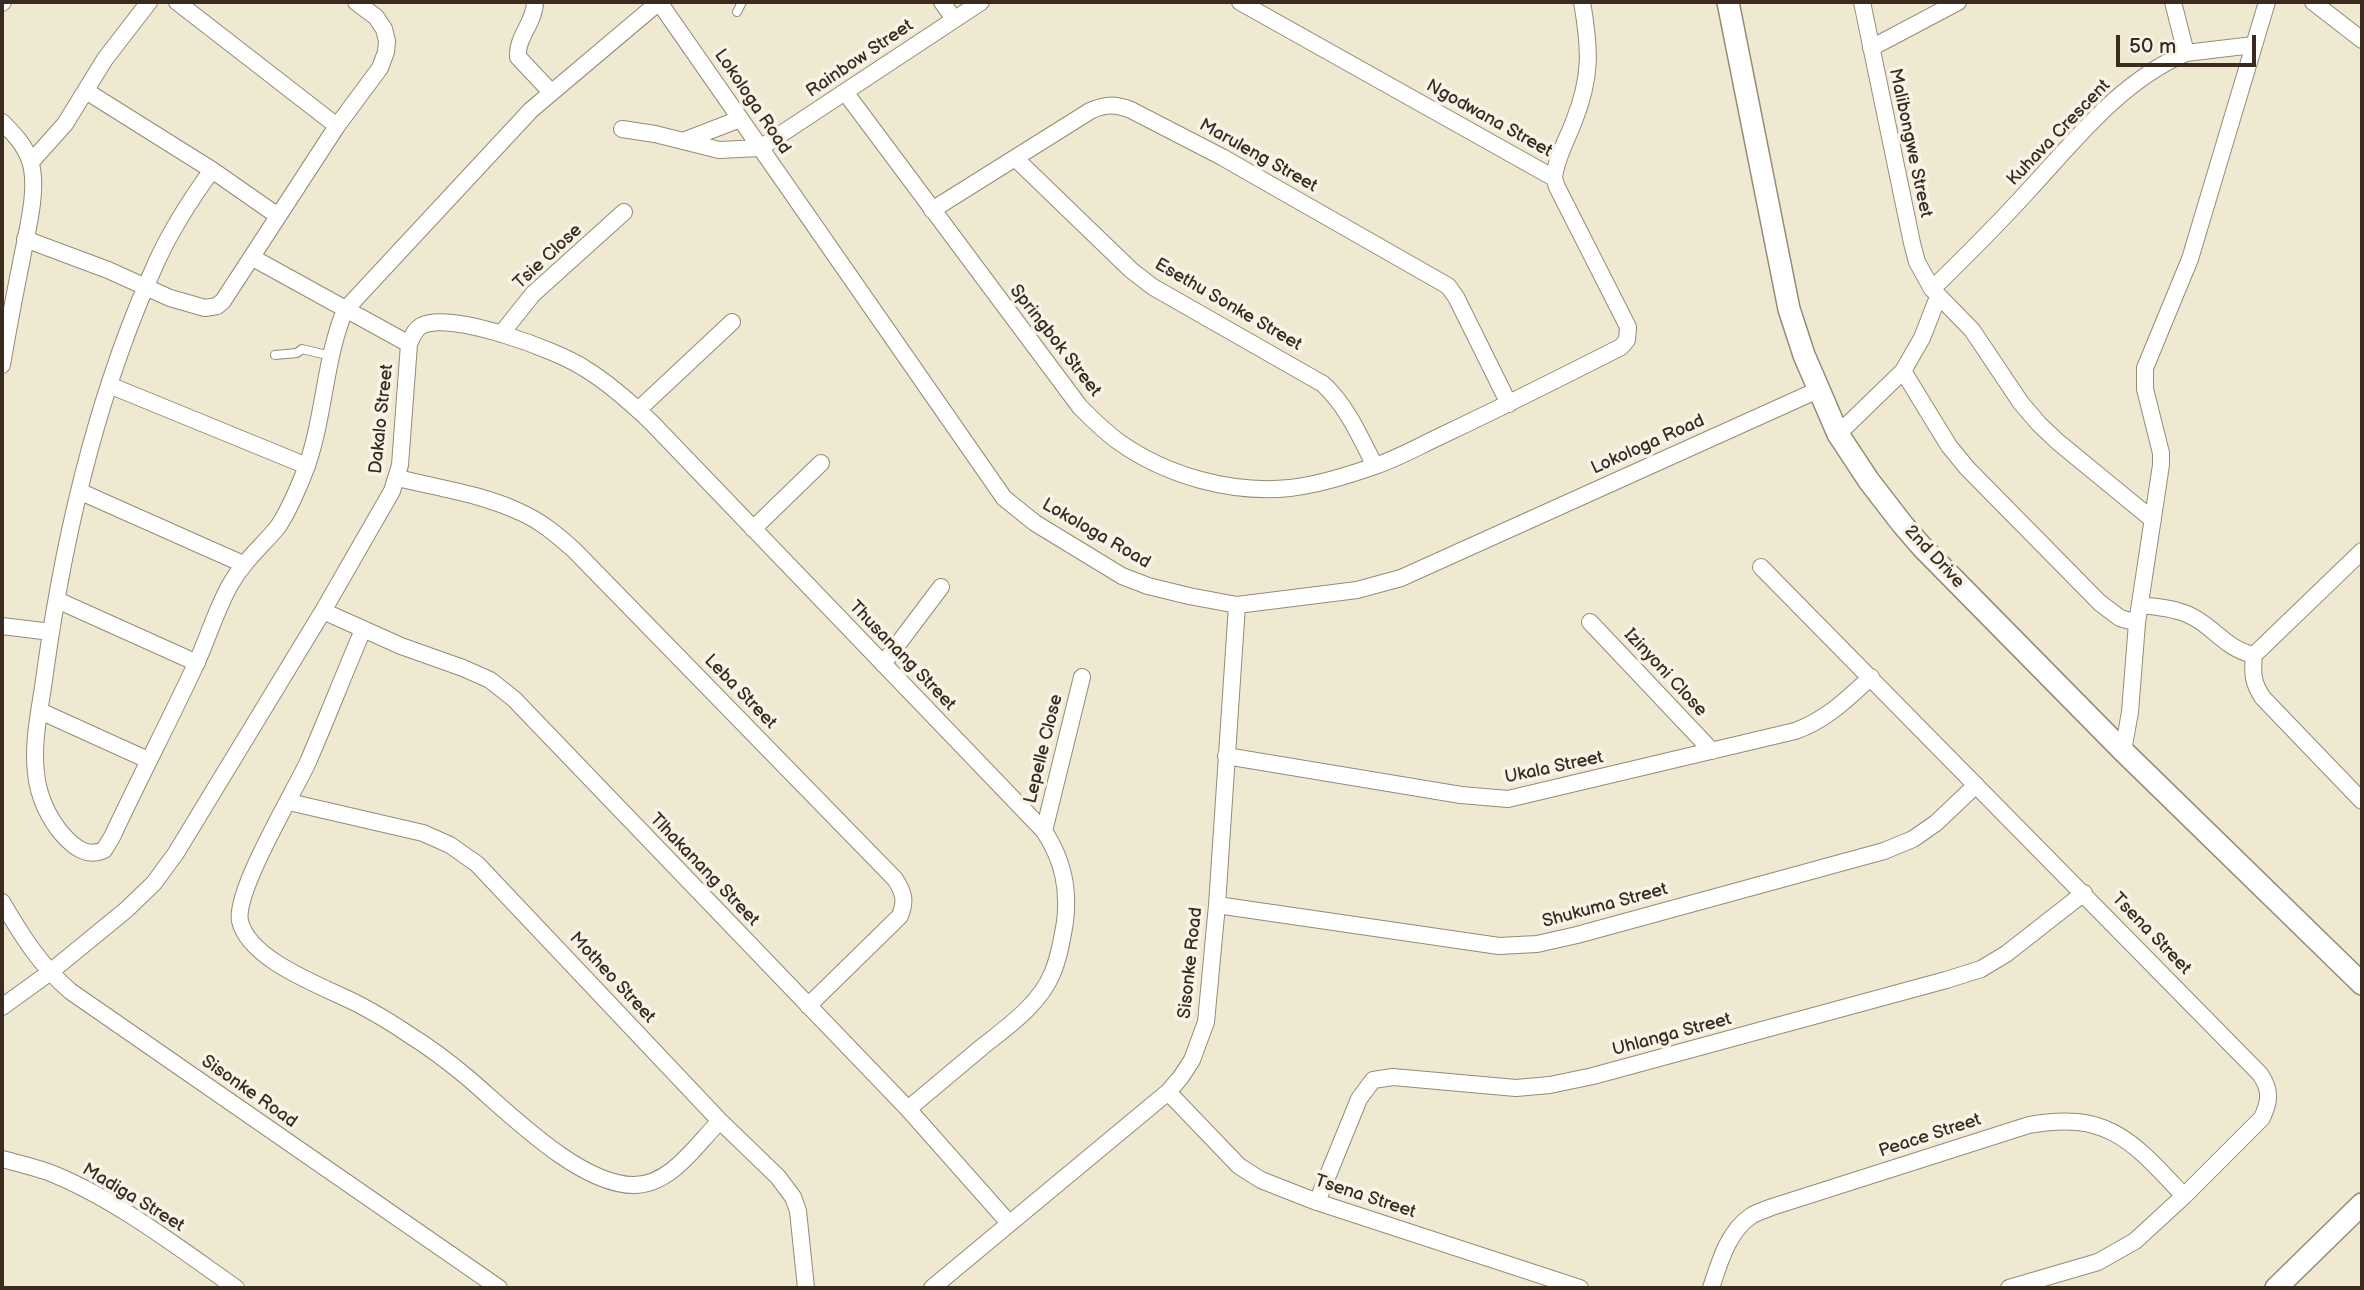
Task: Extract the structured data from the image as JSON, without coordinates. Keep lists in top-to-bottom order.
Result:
{
  "streets": {
    "street": [
      "Rainbow Street",
      "Lokologa Road",
      "Ngodwana Street",
      "Kuhava Crescent",
      "Malibongwe Street",
      "Maruleng Street",
      "Tsie Close",
      "Esethu Sonke Street",
      "Springbok Street",
      "Dakalo Street",
      "2nd Drive",
      "Thusanang Street",
      "Izinyoni Close",
      "Leba Street",
      "Lepelle Close",
      "Ukala Street",
      "Tlhakanang Street",
      "Shukuma Street",
      "Tsena Street",
      "Sisonke Road",
      "Motheo Street",
      "Uhlanga Street",
      "Peace Street",
      "Madiga Street"
    ]
  },
  "crossings": [
    ["Rainbow Street", "Lokologa Road"],
    ["Rainbow Street", "Springbok Street"],
    ["Lokologa Road", "2nd Drive"],
    ["Lokologa Road", "Sisonke Road"],
    ["Ngodwana Street", "Springbok Street"],
    ["Kuhava Crescent", "Malibongwe Street"],
    ["Maruleng Street", "Esethu Sonke Street"],
    ["Maruleng Street", "Springbok Street"],
    ["Tsie Close", "Thusanang Street"],
    ["Esethu Sonke Street", "Springbok Street"],
    ["Dakalo Street", "Thusanang Street"],
    ["Dakalo Street", "Leba Street"],
    ["Dakalo Street", "Tlhakanang Street"],
    ["Dakalo Street", "Sisonke Road"],
    ["Thusanang Street", "Lepelle Close"],
    ["Thusanang Street", "Tlhakanang Street"],
    ["Izinyoni Close", "Ukala Street"],
    ["Leba Street", "Tlhakanang Street"],
    ["Ukala Street", "Tsena Street"],
    ["Ukala Street", "Sisonke Road"],
    ["Tlhakanang Street", "Sisonke Road"],
    ["Shukuma Street", "Tsena Street"],
    ["Shukuma Street", "Sisonke Road"],
    ["Tsena Street", "Sisonke Road"],
    ["Tsena Street", "Uhlanga Street"],
    ["Tsena Street", "Peace Street"]
  ],
  "scale_bar": "50 m"
}
